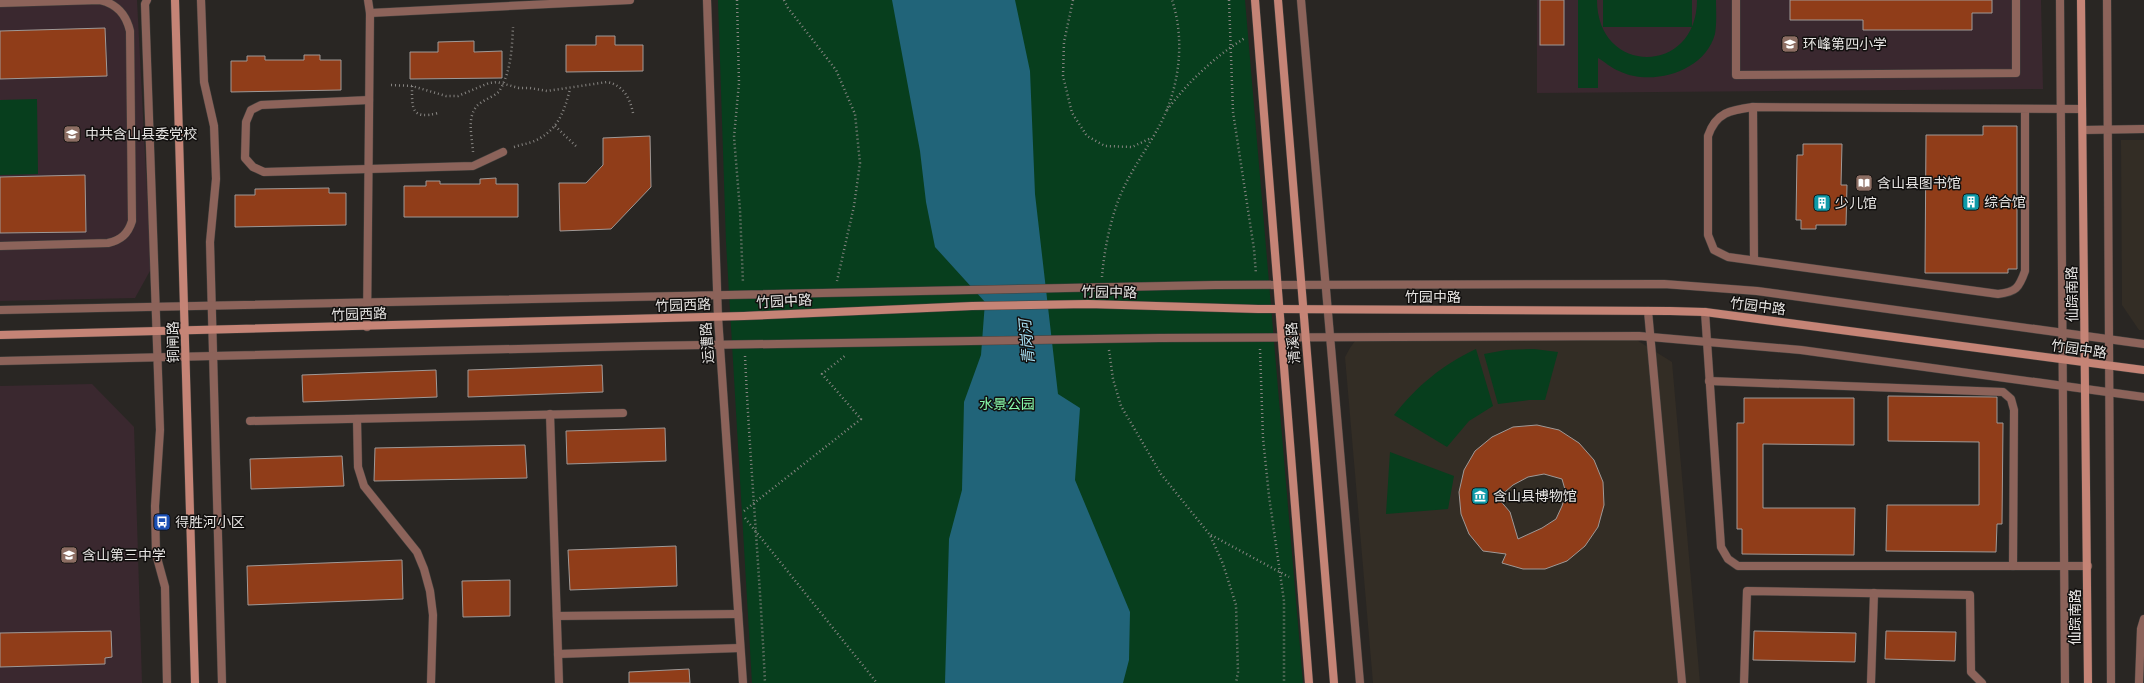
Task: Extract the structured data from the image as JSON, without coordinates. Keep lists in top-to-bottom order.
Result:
{
  "streets": {
    "main road": [
      "竹园中路",
      "仙踪南路",
      "竹园西路",
      "铜闸路",
      "清溪路"
    ],
    "street": ["运漕路"]
  },
  "crossings": [
    ["竹园中路", "仙踪南路"],
    ["竹园中路", "竹园西路"],
    ["竹园中路", "运漕路"],
    ["竹园中路", "清溪路"],
    ["竹园西路", "铜闸路"],
    ["竹园西路", "运漕路"]
  ],
  "water": ["青岗河"],
  "parks": ["水景公园"],
  "places": {
    "school or university": ["环峰第四小学", "中共含山县委党校", "含山第三中学"],
    "library": ["含山县图书馆"],
    "building": ["综合馆", "少儿馆"],
    "museum": ["含山县博物馆"],
    "bus stop": ["得胜河小区"]
  }
}
